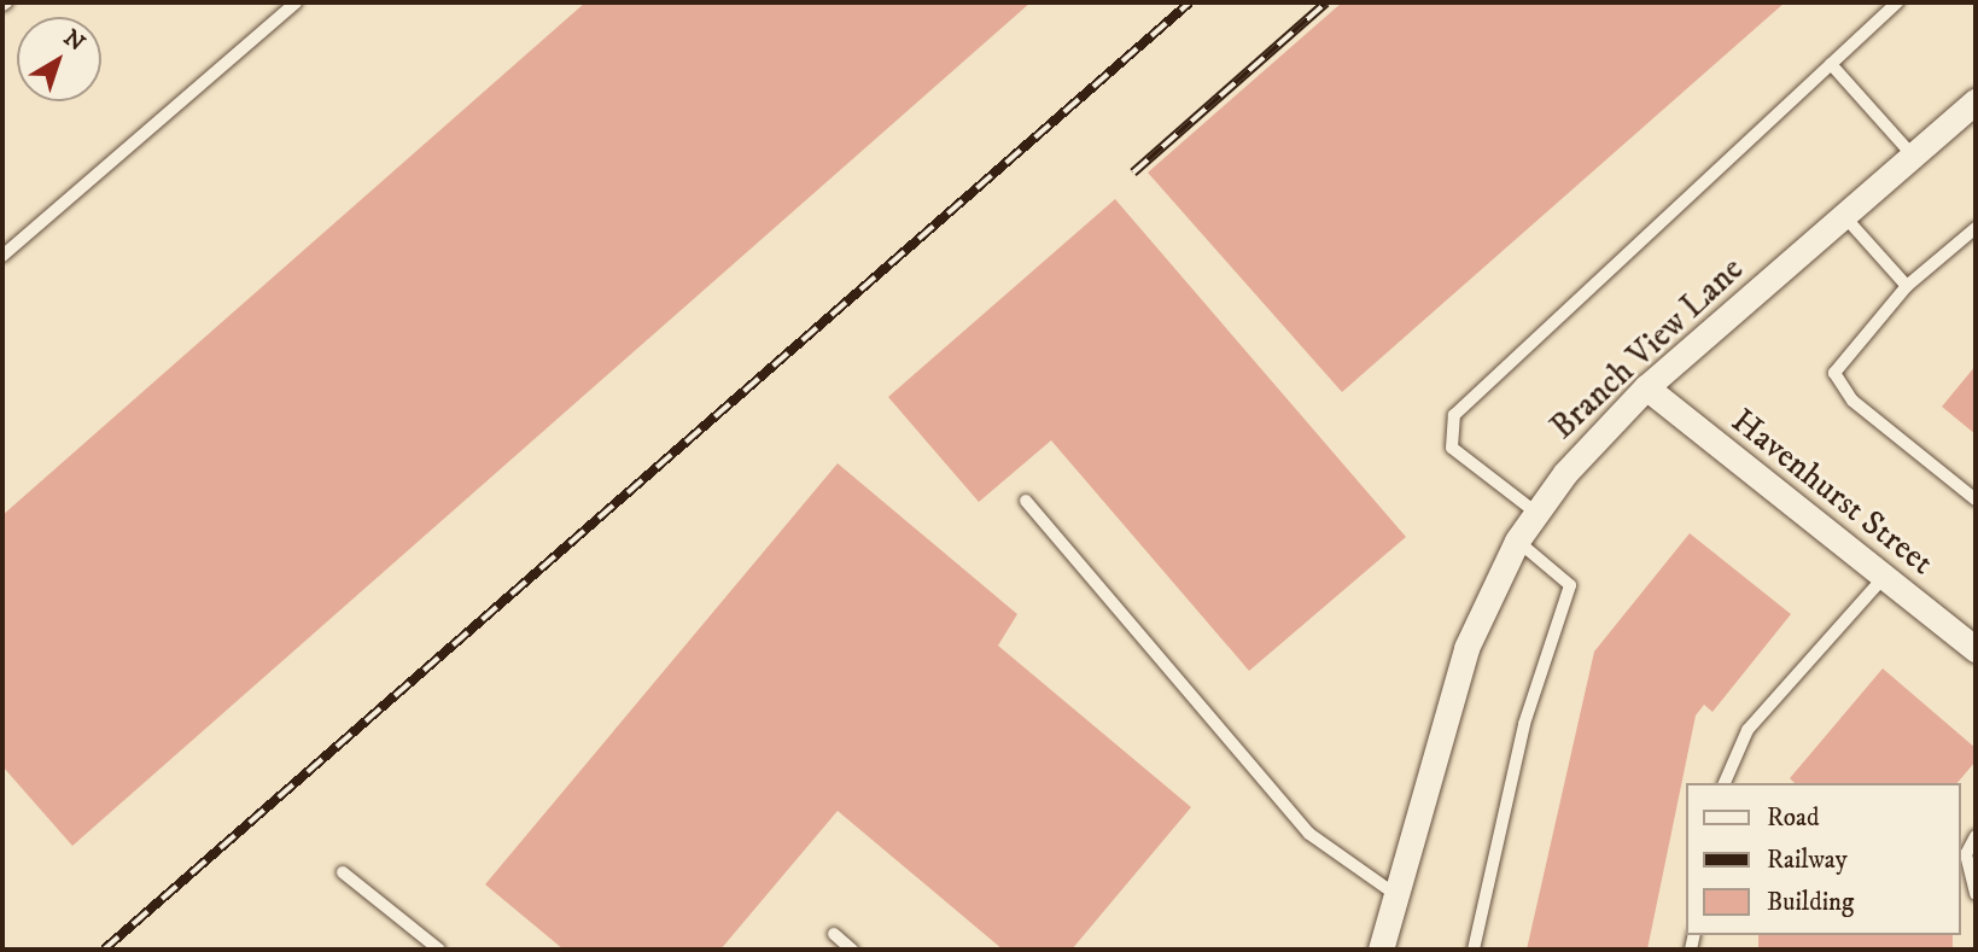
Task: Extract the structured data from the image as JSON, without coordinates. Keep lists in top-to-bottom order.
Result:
{
  "streets": {
    "street": ["Branch View Lane", "Havenhurst Street"]
  },
  "crossings": [
    ["Branch View Lane", "Havenhurst Street"]
  ],
  "legend": ["Road", "Railway", "Building"],
  "north": "top right"
}
